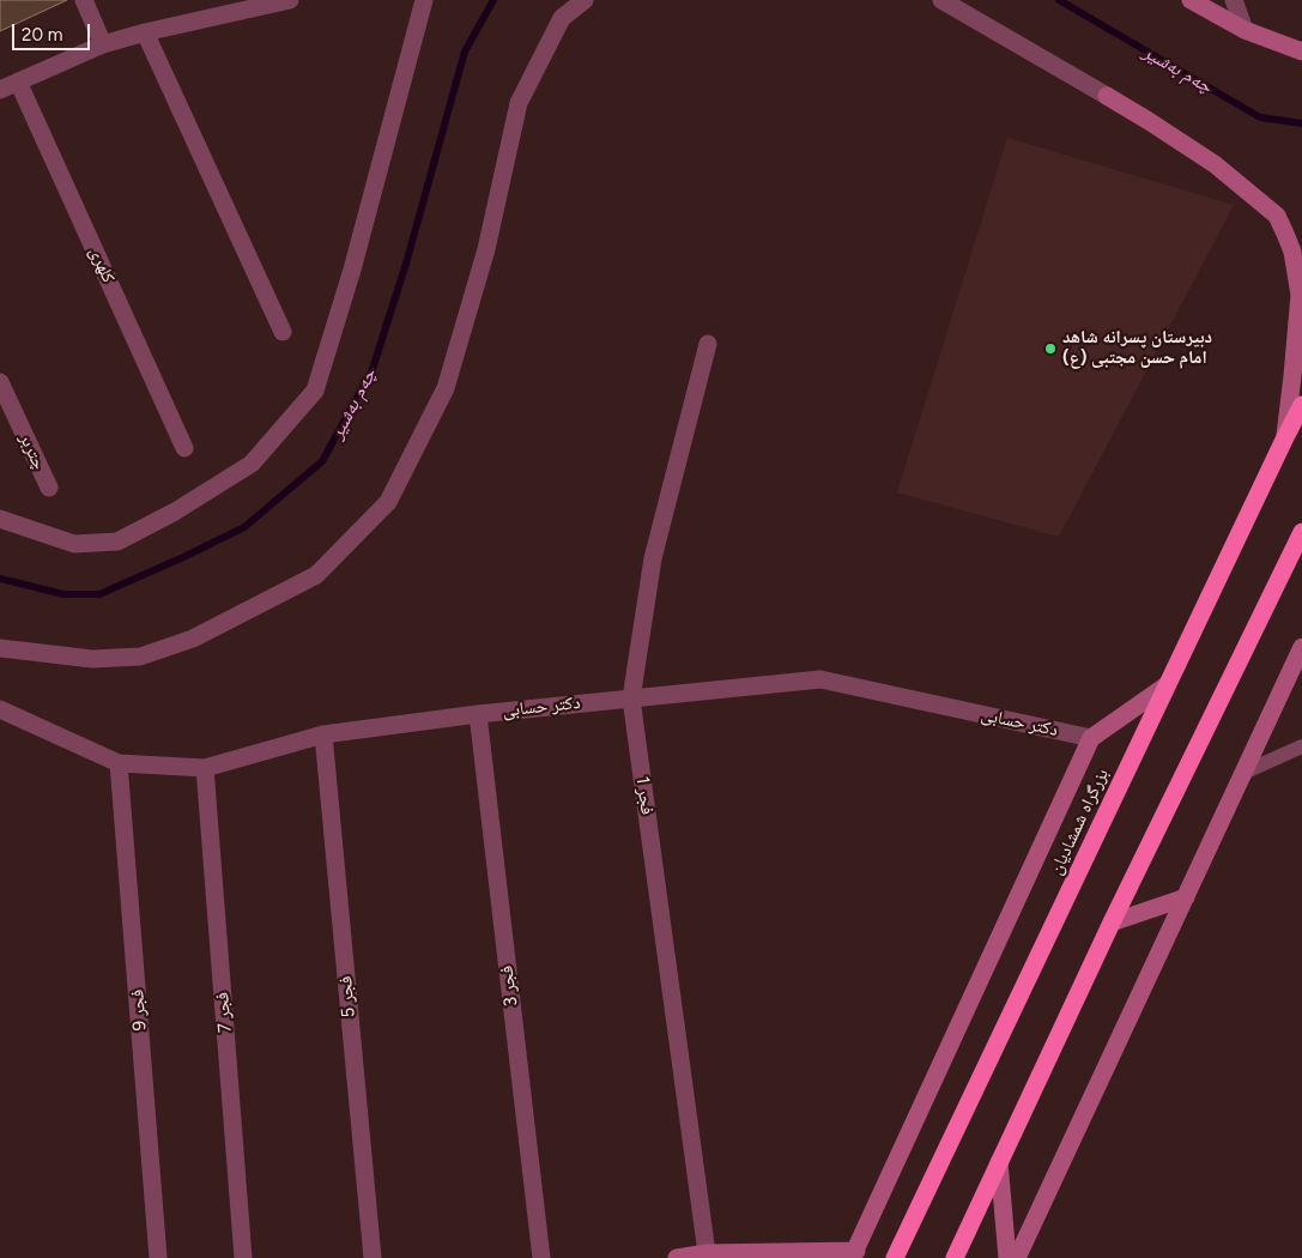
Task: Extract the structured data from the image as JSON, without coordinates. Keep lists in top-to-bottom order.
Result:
{
  "streets": {
    "highway": ["بزرگراه شمشادیان"],
    "street": [
      "کلهری",
      "چتربر",
      "دکتر حسابی",
      "فجر 1",
      "فجر 3",
      "فجر 5",
      "فجر 9",
      "فجر 7"
    ]
  },
  "crossings": [
    ["دکتر حسابی", "فجر 1"],
    ["دکتر حسابی", "فجر 3"],
    ["دکتر حسابی", "فجر 5"],
    ["دکتر حسابی", "فجر 9"],
    ["دکتر حسابی", "فجر 7"]
  ],
  "water": ["چەم بەشیر"],
  "places": ["دبیرستان پسرانه شاهد امام حسن مجتبی (ع)"],
  "scale_bar": "20 m"
}
